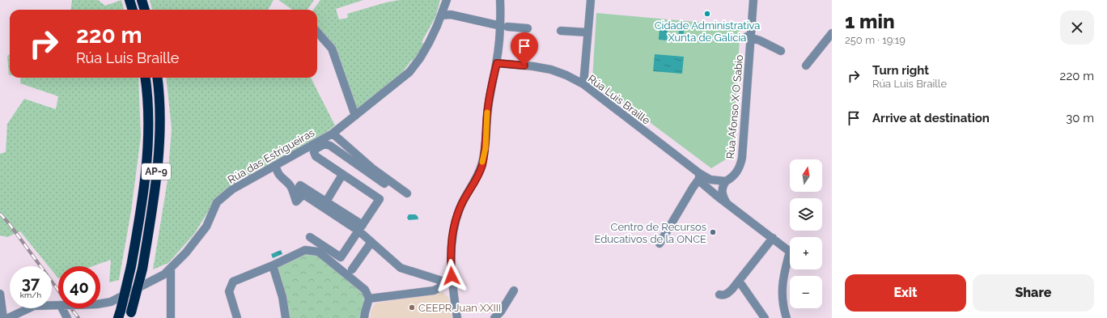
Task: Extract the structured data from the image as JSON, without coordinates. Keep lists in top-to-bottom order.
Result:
{
  "streets": {
    "highway": ["AP-9"],
    "street": ["Rúa Luis Braille", "Rúa Afonso X O Sabio", "Rúa das Estrigueiras"]
  },
  "places": ["Cidade Administrativa Xunta de Galicia", "Centro de Recursos Educativos de la ONCE", "CEEPR Juan XXIII"],
  "north": "top",
  "page": {
    "heading": ["1 min", "250 m · 19:19"],
    "turn": ["220 m", "Rúa Luis Braille"],
    "list": [
      {
        "name": "Turn right",
        "note": "Rúa Luis Braille",
        "value": "220 m"
      },
      {
        "name": "Arrive at destination",
        "value": "30 m"
      }
    ],
    "map_buttons": ["+", "−"],
    "speed": "37 km/h",
    "limit": "40",
    "buttons": ["Exit", "Share"]
  }
}
